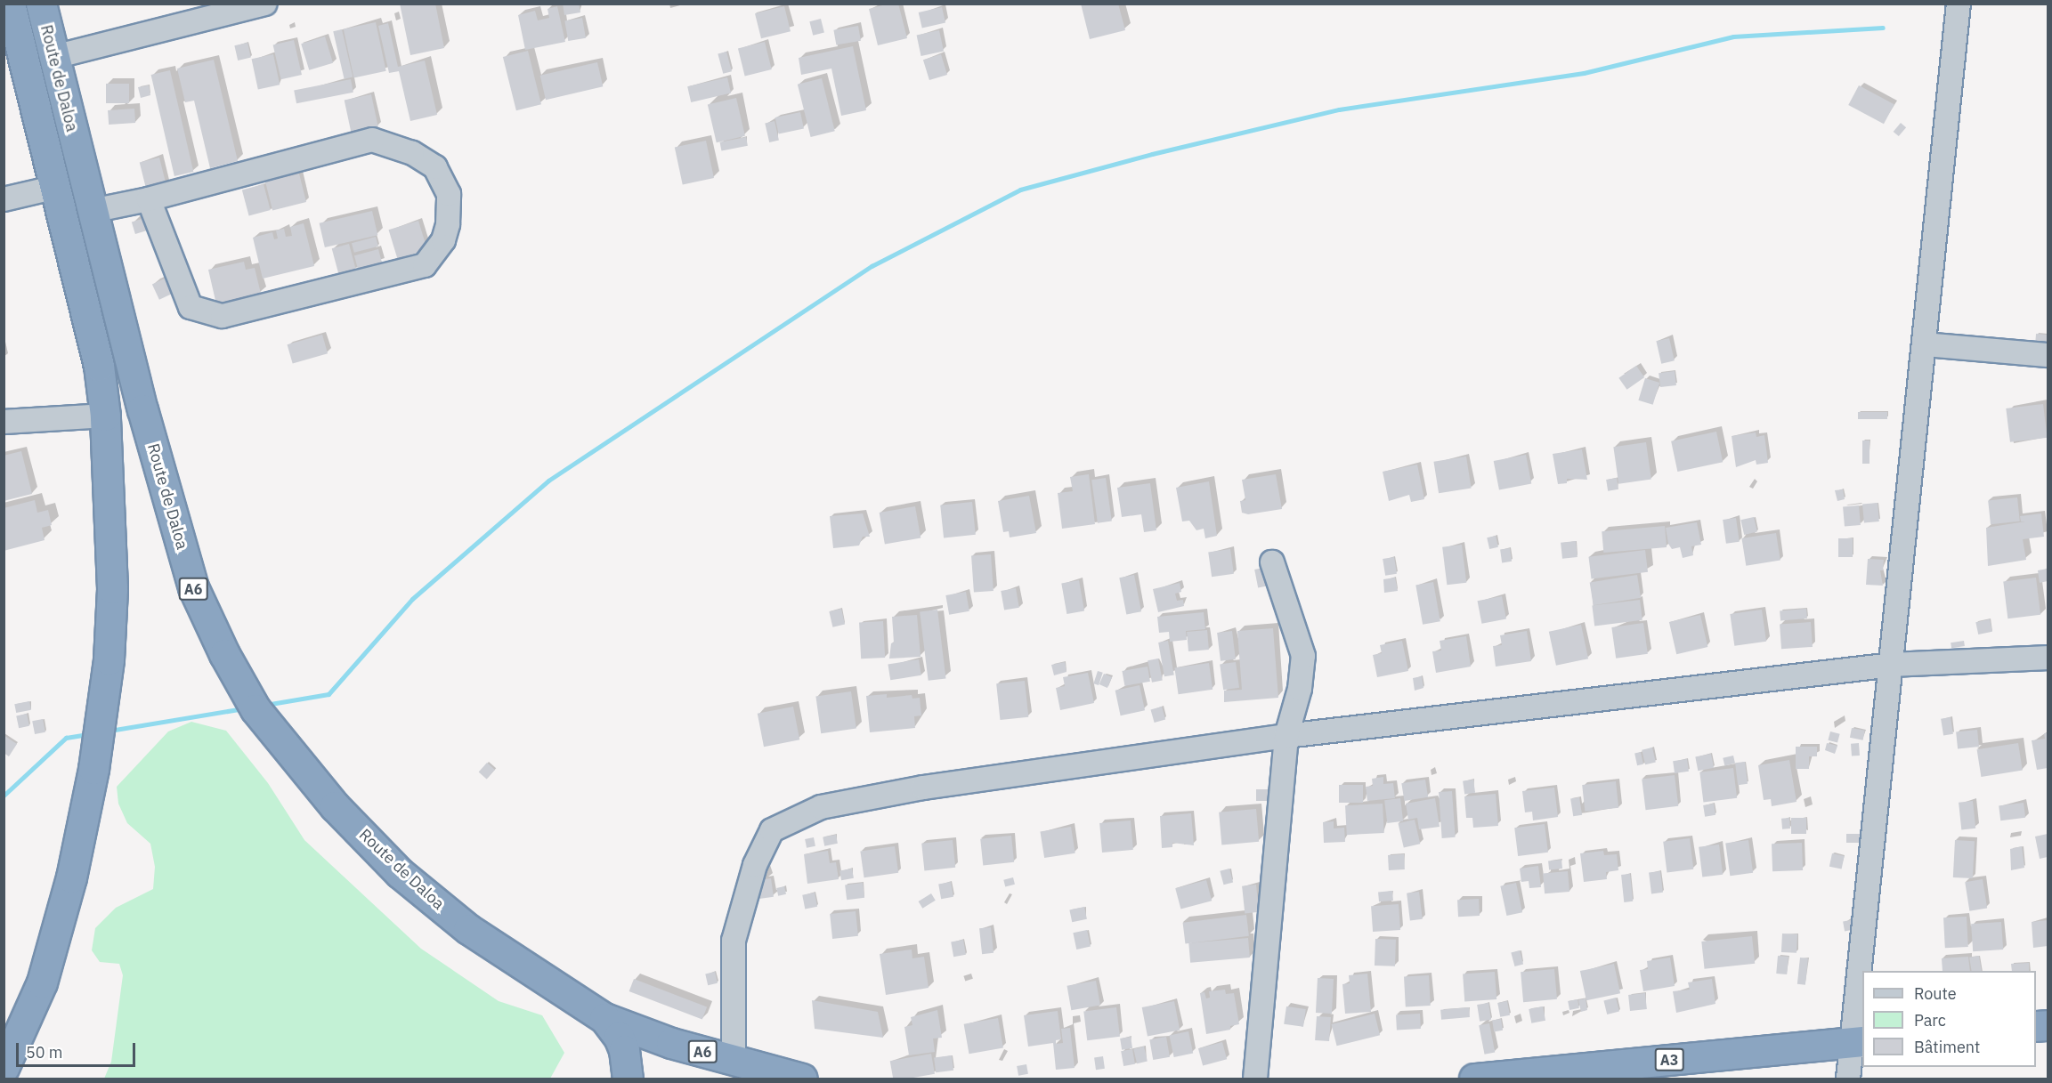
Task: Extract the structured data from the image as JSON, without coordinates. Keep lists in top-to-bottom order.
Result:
{
  "streets": {
    "highway": ["Route de Daloa", "A6", "A3"]
  },
  "crossings": [
    ["Route de Daloa", "A6"]
  ],
  "legend": ["Route", "Parc", "Bâtiment"],
  "scale_bar": "50 m"
}
